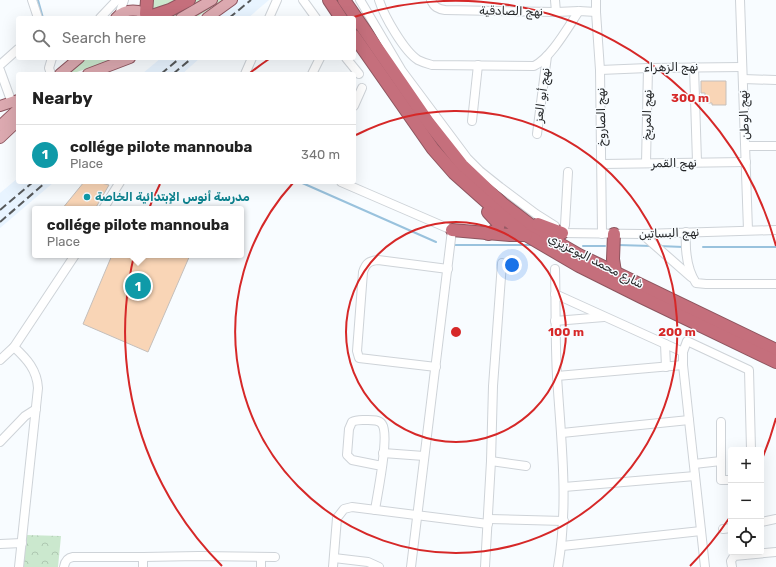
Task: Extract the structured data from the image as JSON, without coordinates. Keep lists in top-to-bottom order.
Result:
{
  "streets": {
    "highway": ["شارع محمد البوعزيزي"],
    "street": [
      "نهج الصادقية",
      "نهج الزهراء",
      "نهج أبو العز",
      "نهج المريخ",
      "نهج الوطن",
      "نهج الصاروخ",
      "نهج القمر",
      "نهج البساتين"
    ]
  },
  "crossings": [
    ["نهج الصادقية", "نهج الصاروخ"],
    ["نهج الزهراء", "نهج المريخ"],
    ["نهج الزهراء", "نهج الوطن"],
    ["نهج الزهراء", "نهج الصاروخ"],
    ["نهج المريخ", "نهج القمر"],
    ["نهج الوطن", "نهج القمر"],
    ["نهج الوطن", "نهج البساتين"],
    ["نهج الصاروخ", "نهج القمر"],
    ["نهج الصاروخ", "نهج البساتين"]
  ],
  "places": ["مدرسة أنوس الإبتدائية الخاصة"],
  "page": {
    "search": "Search here",
    "heading": "Nearby",
    "list": [
      {
        "mark": "1",
        "name": "collége pilote mannouba",
        "note": "Place",
        "value": "340 m"
      }
    ],
    "popup": ["collége pilote mannouba", "Place"],
    "pins": "1",
    "map_buttons": ["+", "−"]
  },
  "rings": ["300 m", "100 m", "200 m"]
}
